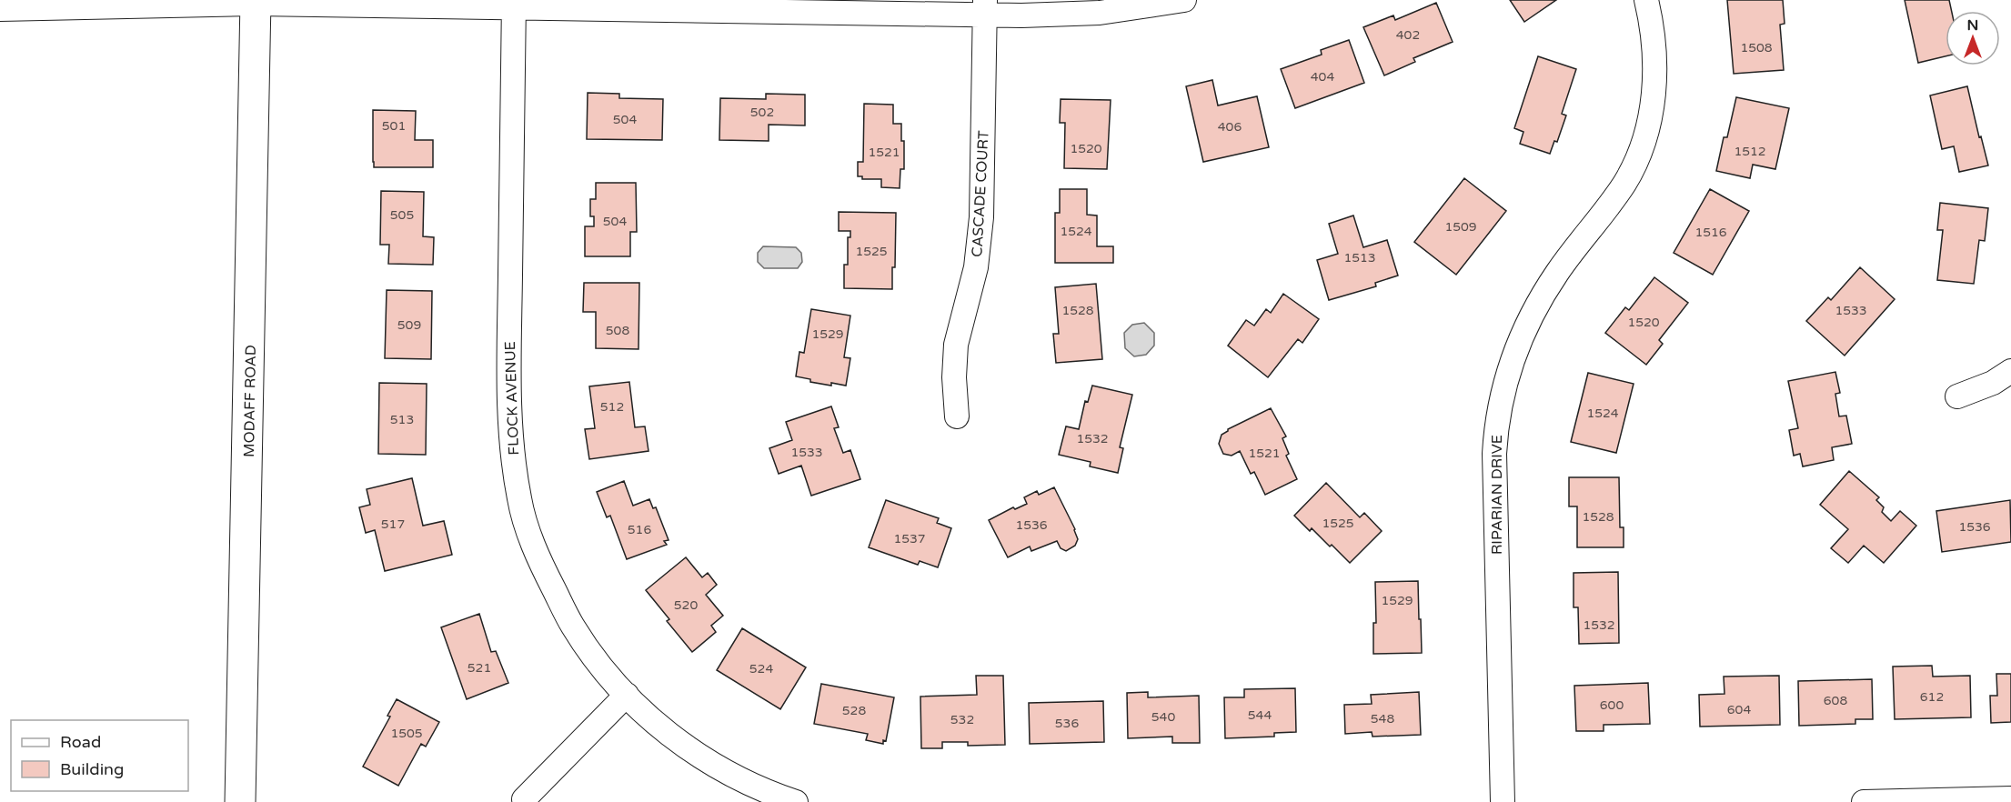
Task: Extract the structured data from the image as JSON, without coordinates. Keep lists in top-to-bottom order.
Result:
{
  "streets": {
    "street": [
      "CASCADE COURT",
      "FLOCK AVENUE",
      "MODAFF ROAD",
      "RIPARIAN DRIVE"
    ]
  },
  "house_numbers": [
    "402",
    "1508",
    "404",
    "502",
    "504",
    "501",
    "406",
    "1520",
    "1512",
    "1521",
    "505",
    "504",
    "1509",
    "1524",
    "1516",
    "1525",
    "1513",
    "1528",
    "1533",
    "1520",
    "509",
    "508",
    "1529",
    "512",
    "1524",
    "513",
    "1532",
    "1533",
    "1521",
    "1528",
    "1525",
    "517",
    "1536",
    "1536",
    "516",
    "1537",
    "1529",
    "520",
    "1532",
    "521",
    "524",
    "612",
    "608",
    "600",
    "604",
    "528",
    "544",
    "540",
    "548",
    "532",
    "536",
    "1505"
  ],
  "legend": ["Road", "Building"],
  "north": "top"
}
